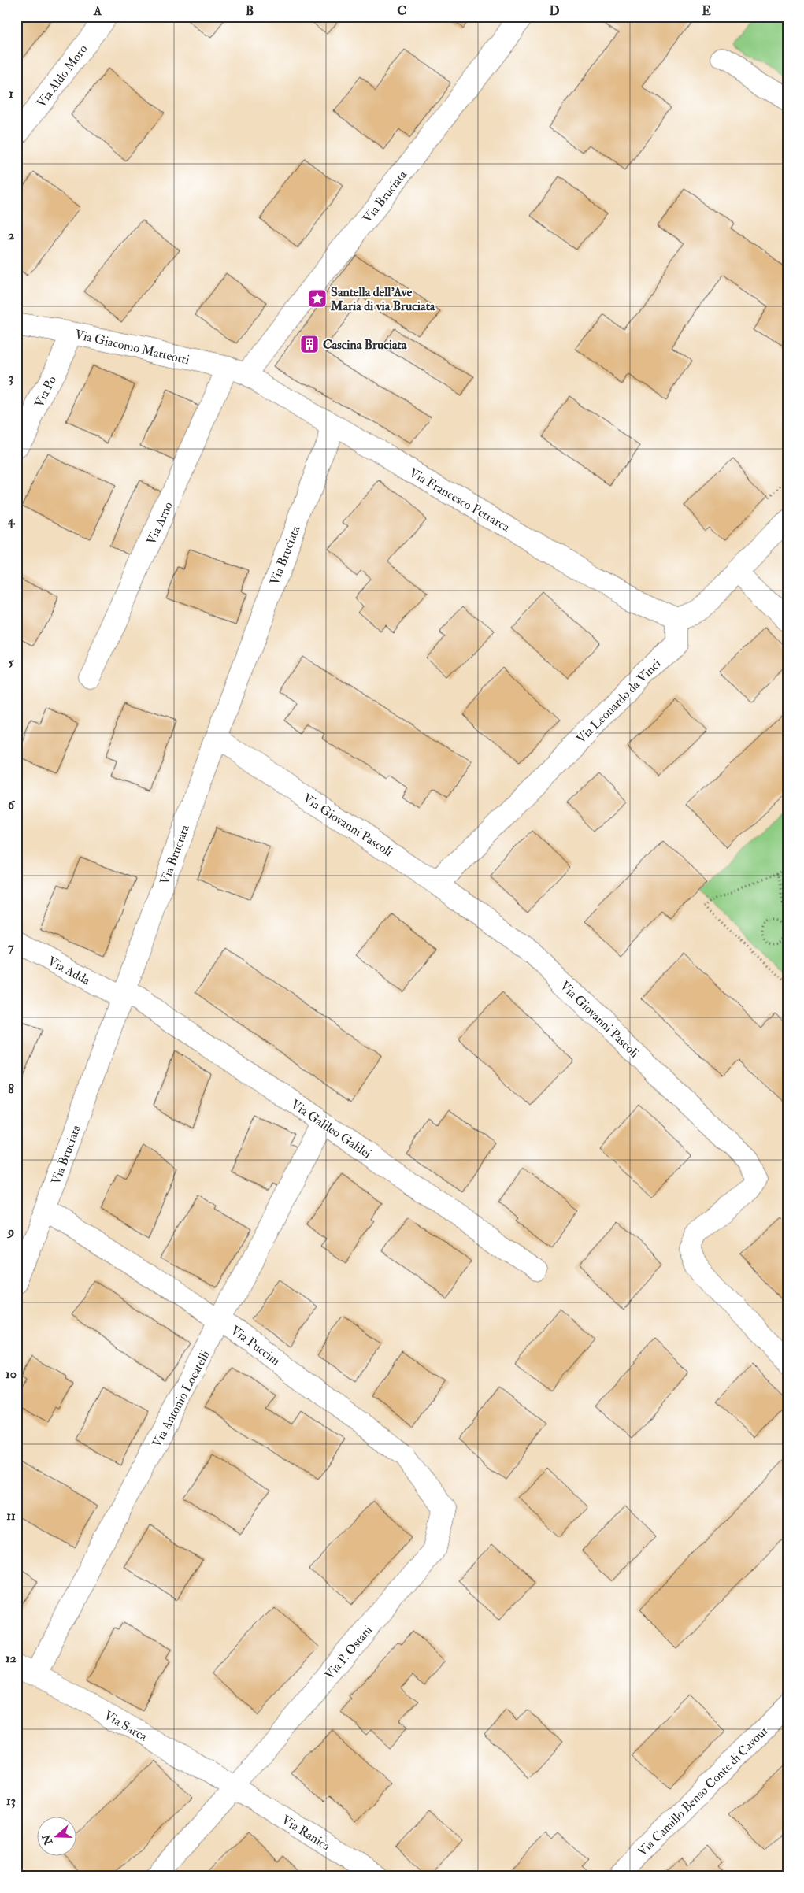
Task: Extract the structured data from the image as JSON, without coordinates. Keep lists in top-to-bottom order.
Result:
{
  "streets": {
    "street": [
      "Via Aldo Moro",
      "Via Bruciata",
      "Via Giacomo Matteotti",
      "Via Po",
      "Via Francesco Petrarca",
      "Via Arno",
      "Via Leonardo da Vinci",
      "Via Giovanni Pascoli",
      "Via Adda",
      "Via Galileo Galilei",
      "Via Puccini",
      "Via Antonio Locatelli",
      "Via P. Ostani",
      "Via Sarca",
      "Via Camillo Benso Conte di Cavour",
      "Via Ranica"
    ]
  },
  "crossings": [
    ["Via Bruciata", "Via Giacomo Matteotti"],
    ["Via Bruciata", "Via Francesco Petrarca"],
    ["Via Bruciata", "Via Arno"],
    ["Via Bruciata", "Via Giovanni Pascoli"],
    ["Via Bruciata", "Via Adda"],
    ["Via Bruciata", "Via Galileo Galilei"],
    ["Via Bruciata", "Via Puccini"],
    ["Via Giacomo Matteotti", "Via Po"],
    ["Via Giacomo Matteotti", "Via Francesco Petrarca"],
    ["Via Giacomo Matteotti", "Via Arno"],
    ["Via Francesco Petrarca", "Via Arno"],
    ["Via Francesco Petrarca", "Via Leonardo da Vinci"],
    ["Via Leonardo da Vinci", "Via Giovanni Pascoli"],
    ["Via Adda", "Via Galileo Galilei"],
    ["Via Galileo Galilei", "Via Antonio Locatelli"],
    ["Via Puccini", "Via Antonio Locatelli"],
    ["Via Puccini", "Via P. Ostani"],
    ["Via Antonio Locatelli", "Via Sarca"],
    ["Via P. Ostani", "Via Sarca"],
    ["Via P. Ostani", "Via Ranica"],
    ["Via Sarca", "Via Ranica"]
  ],
  "places": {
    "place": ["Santella dell'Ave Maria di via Bruciata"],
    "building": ["Cascina Bruciata"]
  },
  "north": "left",
  "grid": {
    "columns": [
      "A",
      "B",
      "C",
      "D",
      "E"
    ],
    "rows": [
      "1",
      "2",
      "3",
      "4",
      "5",
      "6",
      "7",
      "8",
      "9",
      "10",
      "11",
      "12",
      "13"
    ]
  }
}
